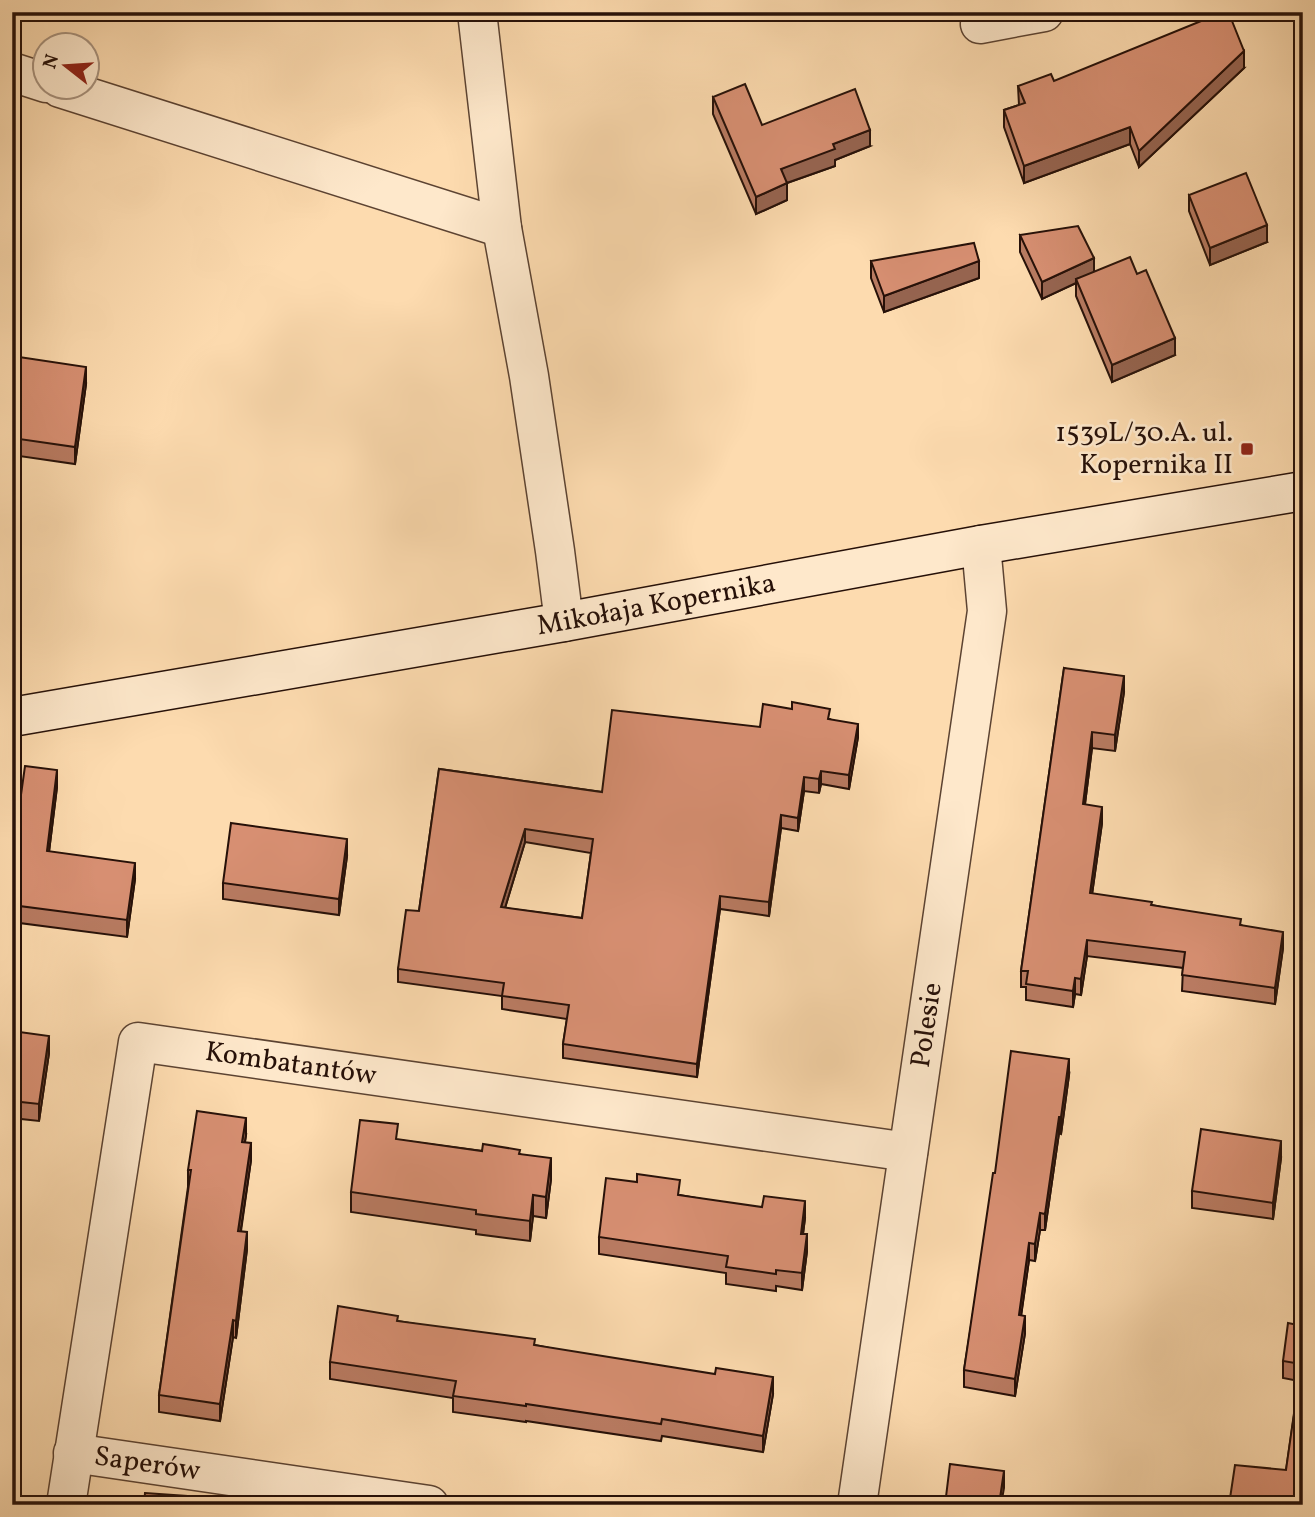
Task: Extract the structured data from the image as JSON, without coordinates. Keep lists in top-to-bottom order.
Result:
{
  "streets": {
    "street": [
      "Mikołaja Kopernika",
      "Polesie",
      "Kombatantów",
      "Saperów"
    ]
  },
  "crossings": [
    ["Mikołaja Kopernika", "Polesie"],
    ["Polesie", "Kombatantów"],
    ["Kombatantów", "Saperów"]
  ],
  "places": {
    "transit": ["1539L/30.A. ul. Kopernika II"]
  },
  "north": "left"
}
